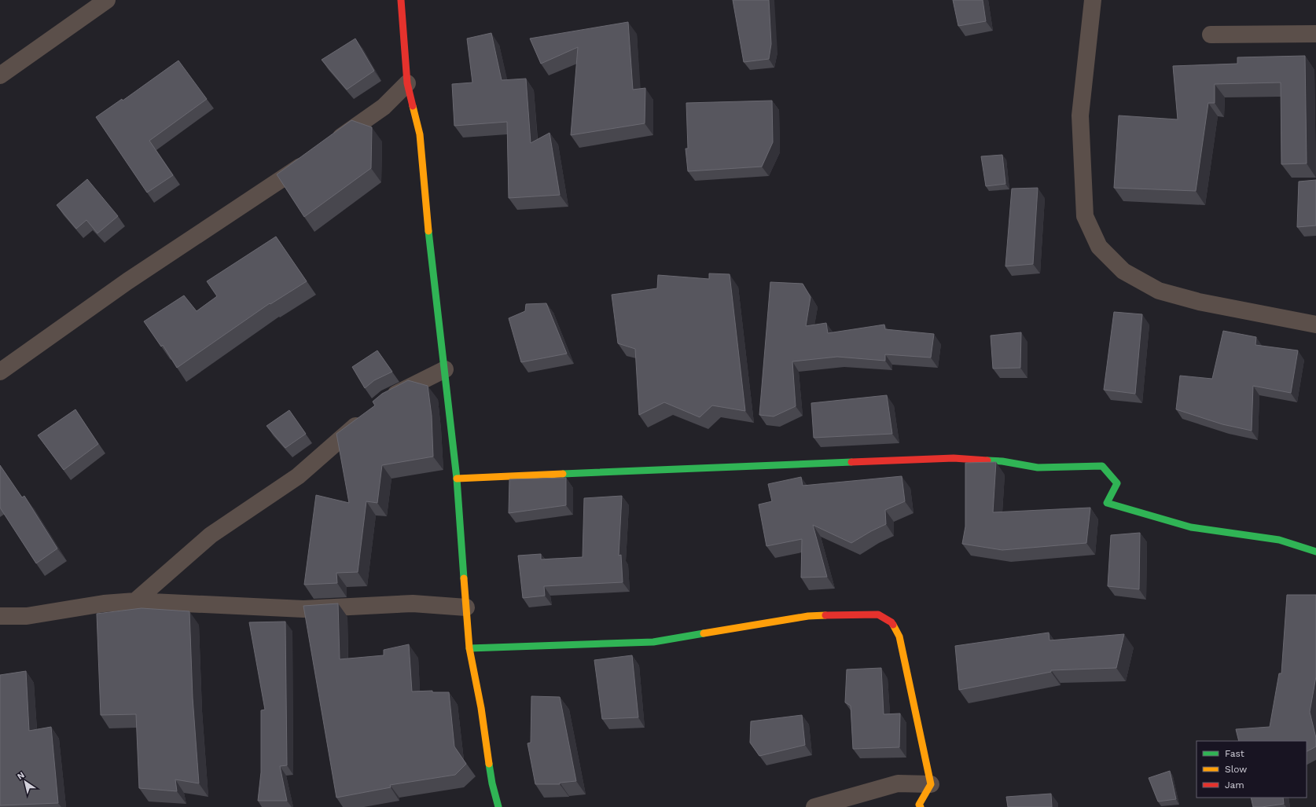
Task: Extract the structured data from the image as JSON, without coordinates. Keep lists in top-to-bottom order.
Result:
{
  "legend": ["Fast", "Slow", "Jam"],
  "north": "top left"
}
